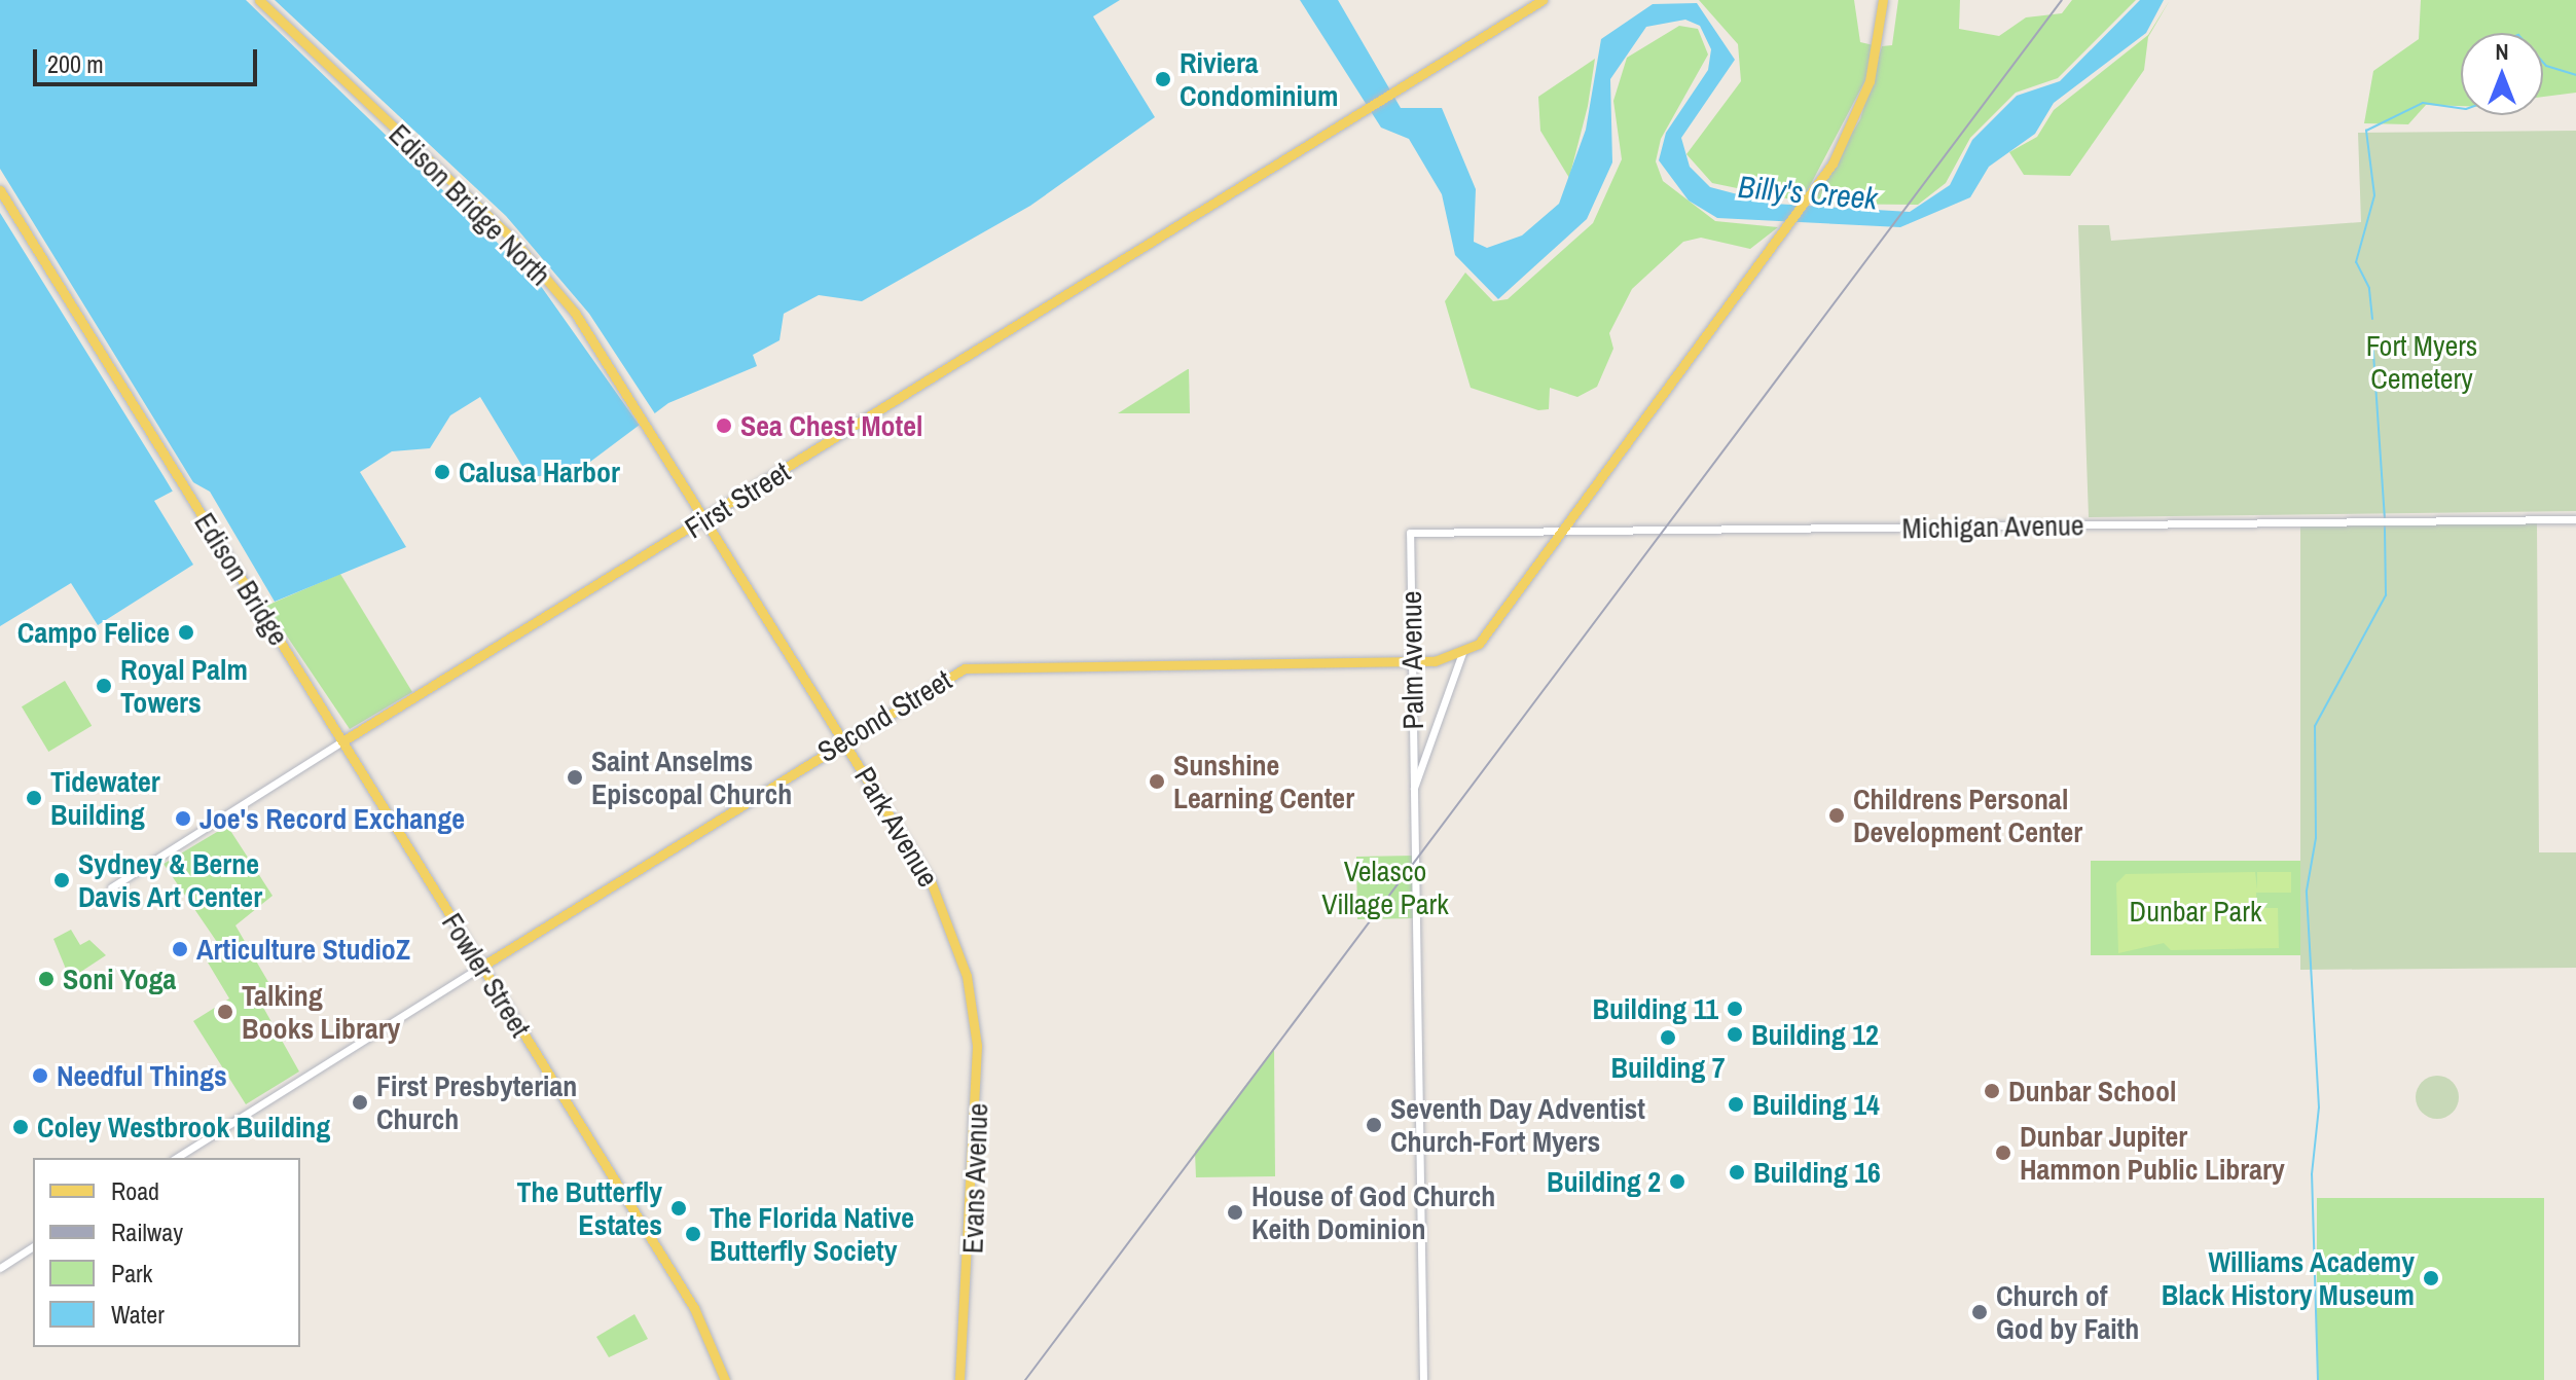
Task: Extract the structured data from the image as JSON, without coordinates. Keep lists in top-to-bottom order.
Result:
{
  "streets": {
    "main road": [
      "Edison Bridge North",
      "First Street",
      "Edison Bridge",
      "Second Street",
      "Park Avenue",
      "Fowler Street",
      "Evans Avenue"
    ],
    "street": ["Michigan Avenue", "Palm Avenue"]
  },
  "crossings": [
    ["Edison Bridge North", "First Street"],
    ["Edison Bridge North", "Park Avenue"],
    ["First Street", "Edison Bridge"],
    ["First Street", "Park Avenue"],
    ["First Street", "Fowler Street"],
    ["Michigan Avenue", "Palm Avenue"],
    ["Edison Bridge", "Fowler Street"],
    ["Palm Avenue", "Second Street"],
    ["Second Street", "Park Avenue"],
    ["Second Street", "Fowler Street"],
    ["Park Avenue", "Evans Avenue"]
  ],
  "water": ["Billy's Creek"],
  "parks": ["Fort Myers Cemetery", "Velasco Village Park", "Dunbar Park"],
  "places": [
    "Riviera Condominium",
    "Sea Chest Motel",
    "Calusa Harbor",
    "Campo Felice",
    "Royal Palm Towers",
    "Saint Anselms Episcopal Church",
    "Sunshine Learning Center",
    "Tidewater Building",
    "Childrens Personal Development Center",
    "Joe's Record Exchange",
    "Sydney & Berne Davis Art Center",
    "Articulture StudioZ",
    "Soni Yoga",
    "Building 11",
    "Talking Books Library",
    "Building 12",
    "Building 7",
    "Needful Things",
    "Dunbar School",
    "First Presbyterian Church",
    "Building 14",
    "Seventh Day Adventist Church-Fort Myers",
    "Coley Westbrook Building",
    "Dunbar Jupiter Hammon Public Library",
    "Building 16",
    "Building 2",
    "The Butterfly Estates",
    "House of God Church Keith Dominion",
    "The Florida Native Butterfly Society",
    "Williams Academy Black History Museum",
    "Church of God by Faith"
  ],
  "legend": [
    "Road",
    "Railway",
    "Park",
    "Water"
  ],
  "scale_bar": "200 m",
  "north": "top"
}
